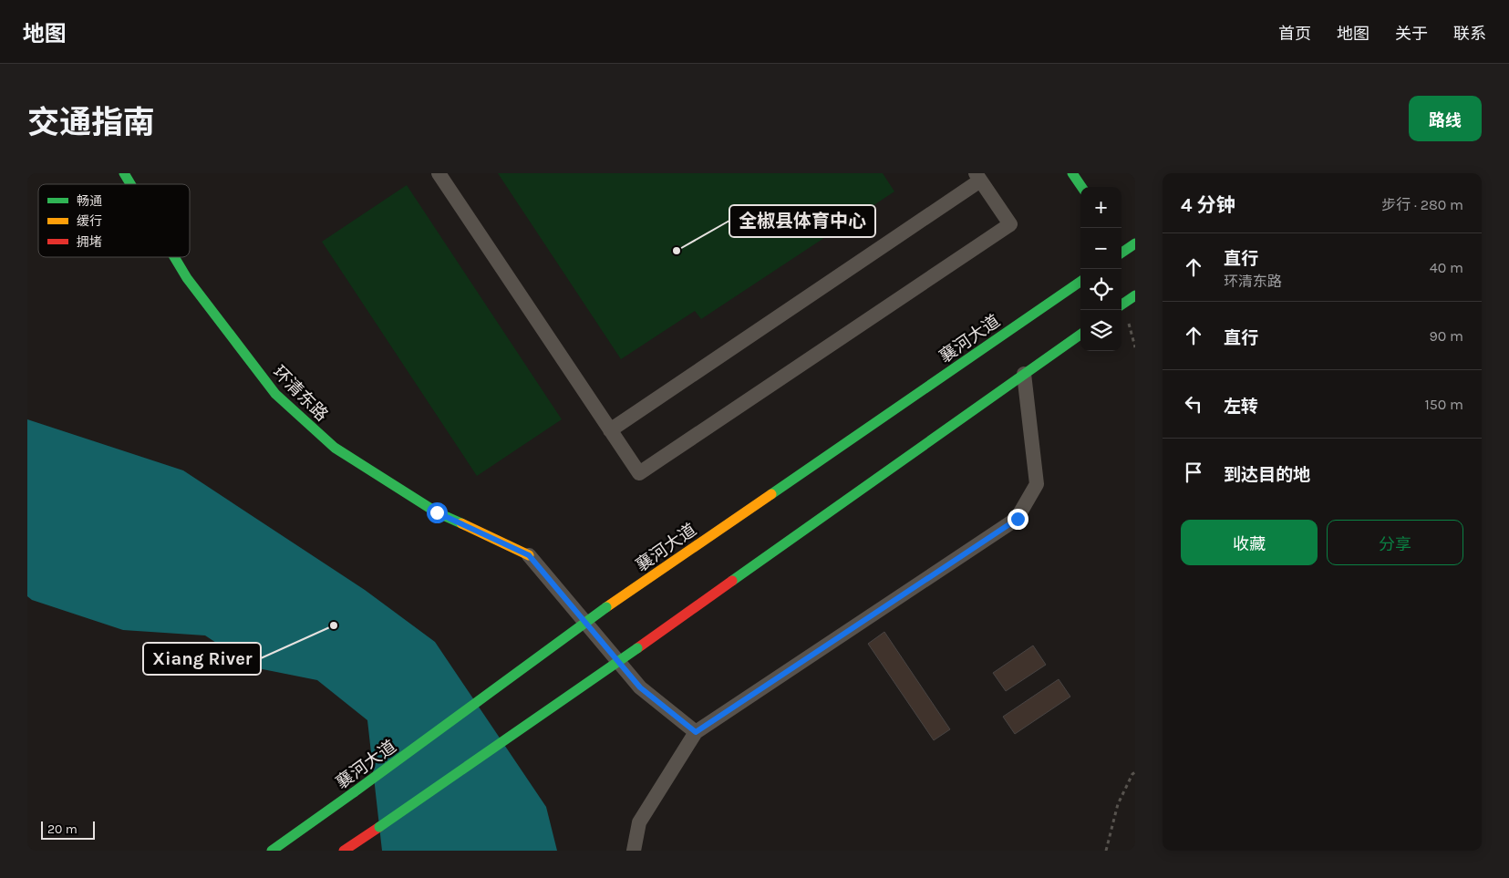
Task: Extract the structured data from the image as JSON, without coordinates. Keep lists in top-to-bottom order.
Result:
{
  "streets": {
    "main road": ["襄河大道", "环清东路"]
  },
  "places": ["全椒县体育中心", "Xiang River"],
  "legend": ["畅通", "缓行", "拥堵"],
  "scale_bar": "20 m",
  "page": {
    "header": "地图",
    "nav": [
      "首页",
      "地图",
      "关于",
      "联系"
    ],
    "title": "交通指南",
    "buttons": [
      "路线",
      ["收藏", "分享"]
    ],
    "heading": ["4 分钟", "步行 · 280 m"],
    "map_buttons": ["+", "−"],
    "list": [
      ["直行", "环清东路", "40 m"],
      ["直行", "90 m"],
      ["左转", "150 m"],
      "到达目的地"
    ],
    "scale": "20 m"
  }
}
